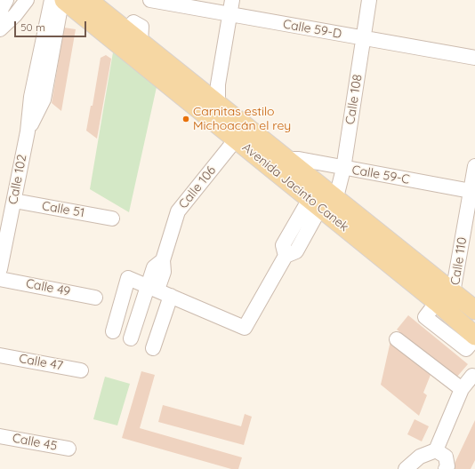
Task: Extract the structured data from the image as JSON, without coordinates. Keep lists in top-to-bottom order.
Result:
{
  "streets": {
    "main road": ["Avenida Jacinto Canek"],
    "street": [
      "Calle 59-D",
      "Calle 108",
      "Calle 59-C",
      "Calle 102",
      "Calle 106",
      "Calle 51",
      "Calle 110",
      "Calle 49",
      "Calle 47",
      "Calle 45"
    ]
  },
  "crossings": [
    ["Calle 59-D", "Calle 108"],
    ["Calle 108", "Calle 59-C"],
    ["Calle 108", "Avenida Jacinto Canek"],
    ["Calle 59-C", "Avenida Jacinto Canek"],
    ["Calle 59-C", "Calle 110"],
    ["Calle 102", "Avenida Jacinto Canek"],
    ["Calle 102", "Calle 51"],
    ["Calle 106", "Avenida Jacinto Canek"],
    ["Avenida Jacinto Canek", "Calle 110"]
  ],
  "places": ["Carnitas estilo Michoacán el rey"],
  "scale_bar": "50 m"
}
